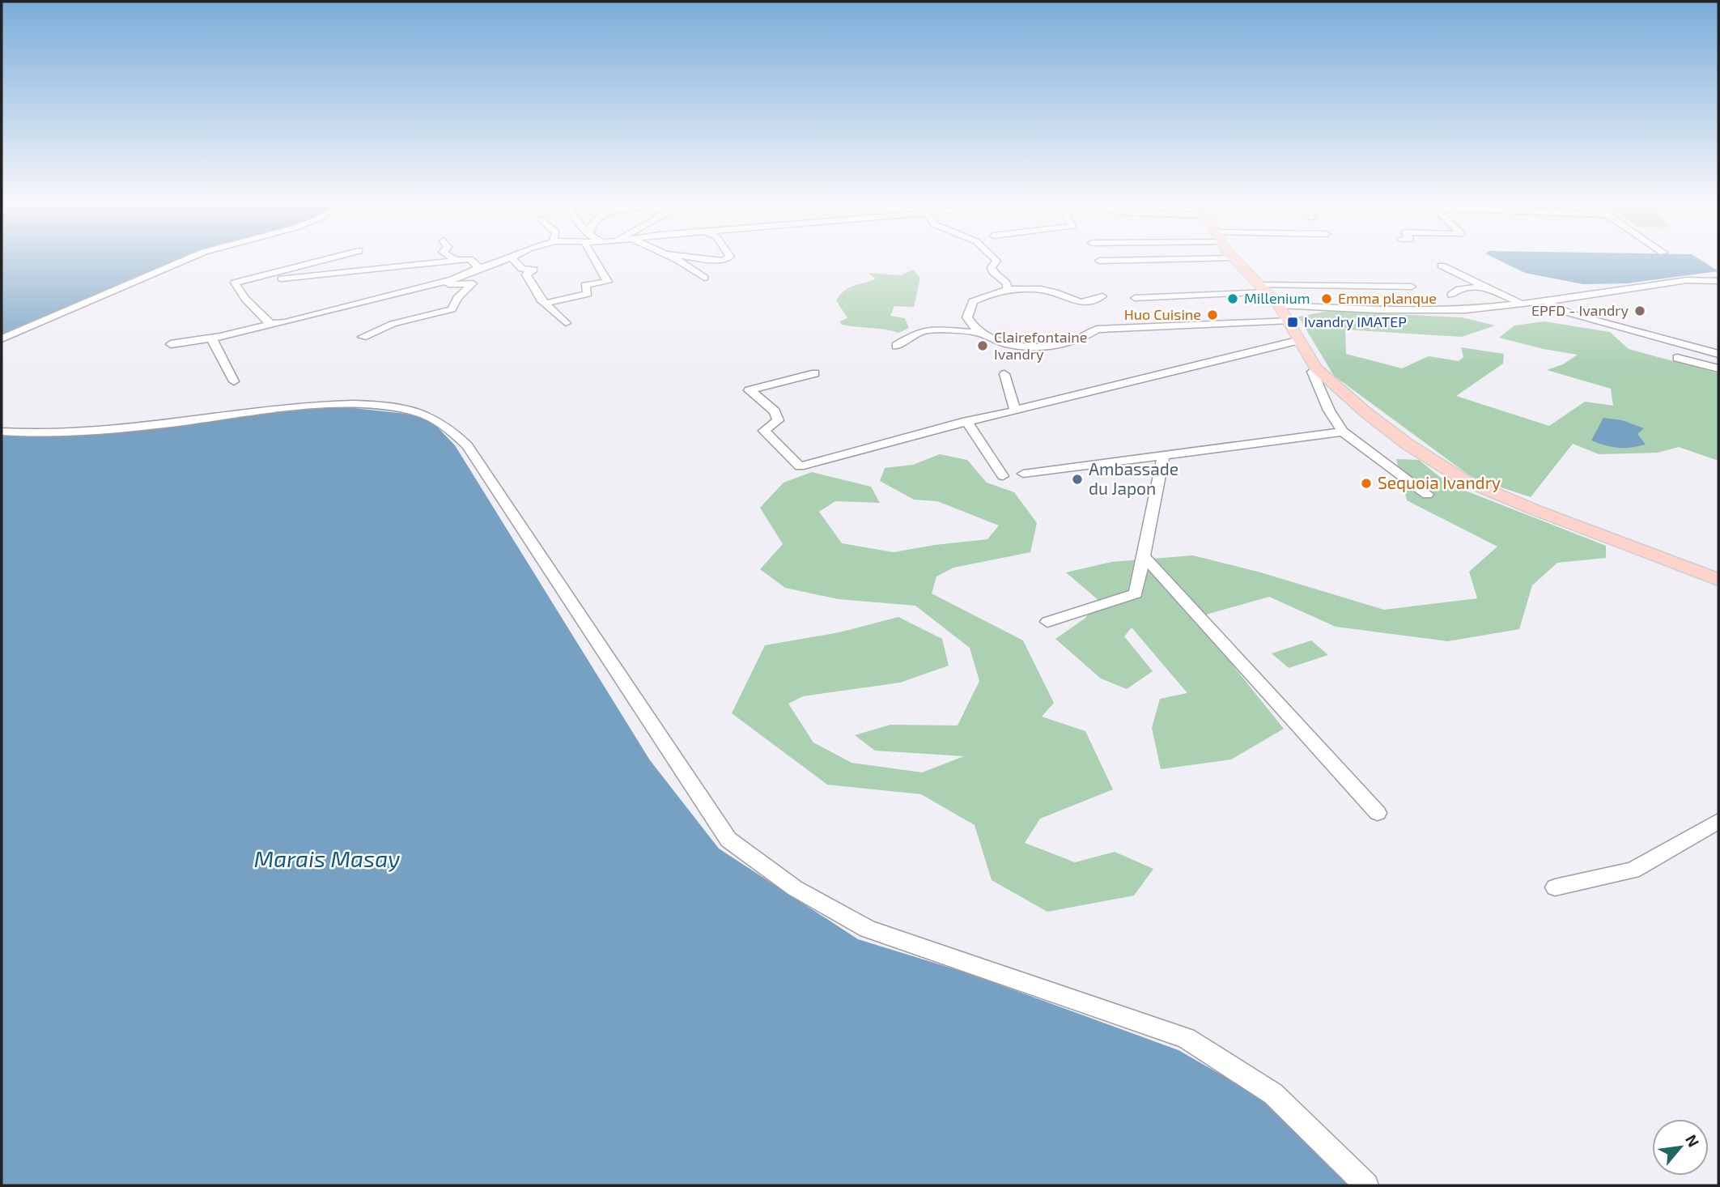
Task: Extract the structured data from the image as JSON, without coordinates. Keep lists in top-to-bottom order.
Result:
{
  "water": ["Marais Masay"],
  "places": {
    "other": [
      "Millenium",
      "Emma planque",
      "EPFD - Ivandry",
      "Huo Cuisine",
      "Clairefontaine Ivandry",
      "Ambassade du Japon",
      "Sequoia Ivandry"
    ],
    "transit": ["Ivandry IMATEP"]
  },
  "north": "top right"
}
